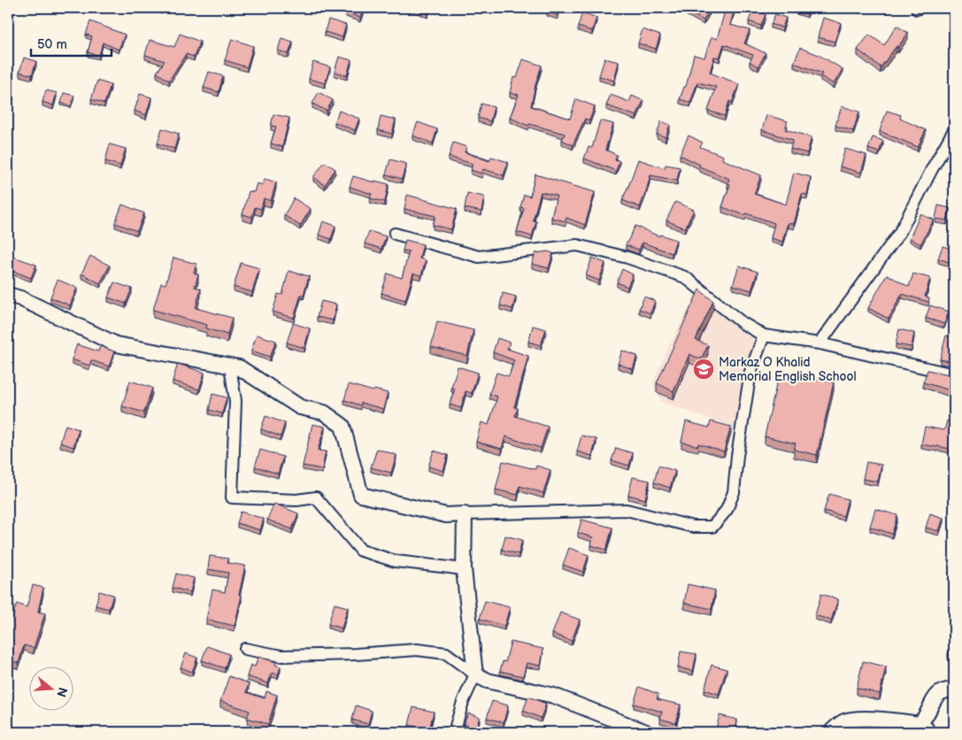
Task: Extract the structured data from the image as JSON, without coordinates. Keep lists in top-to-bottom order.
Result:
{
  "places": {
    "school or university": ["Markaz O Khalid Memorial English School"]
  },
  "scale_bar": "50 m",
  "north": "right"
}
